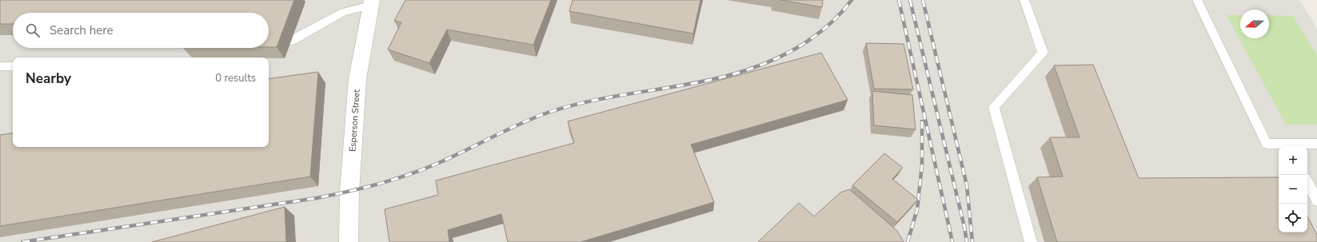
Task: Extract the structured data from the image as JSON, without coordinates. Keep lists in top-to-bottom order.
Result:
{
  "streets": {
    "street": ["Esperson Street"]
  },
  "north": "left",
  "page": {
    "search": "Search here",
    "heading": ["Nearby", "0 results"],
    "map_buttons": ["+", "−"]
  }
}
